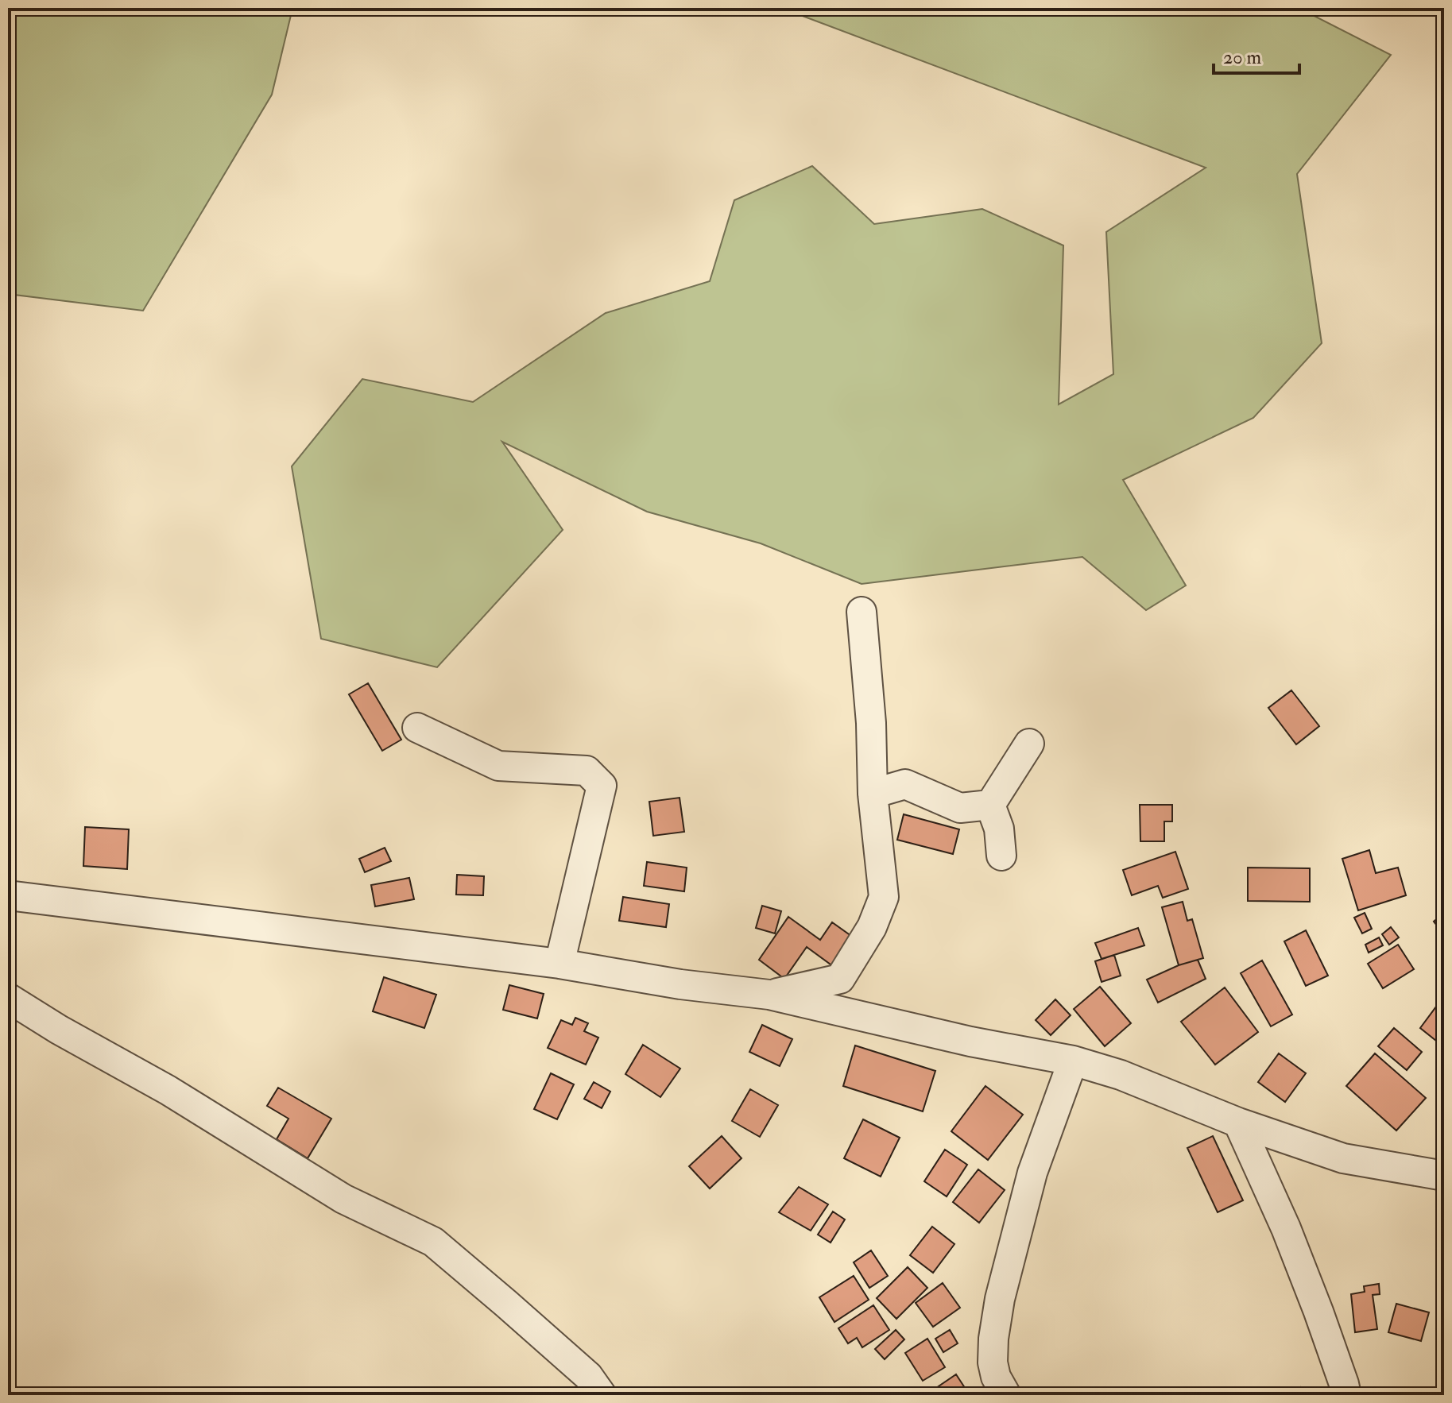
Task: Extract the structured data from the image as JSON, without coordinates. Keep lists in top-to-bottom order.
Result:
{
  "scale_bar": "20 m"
}
